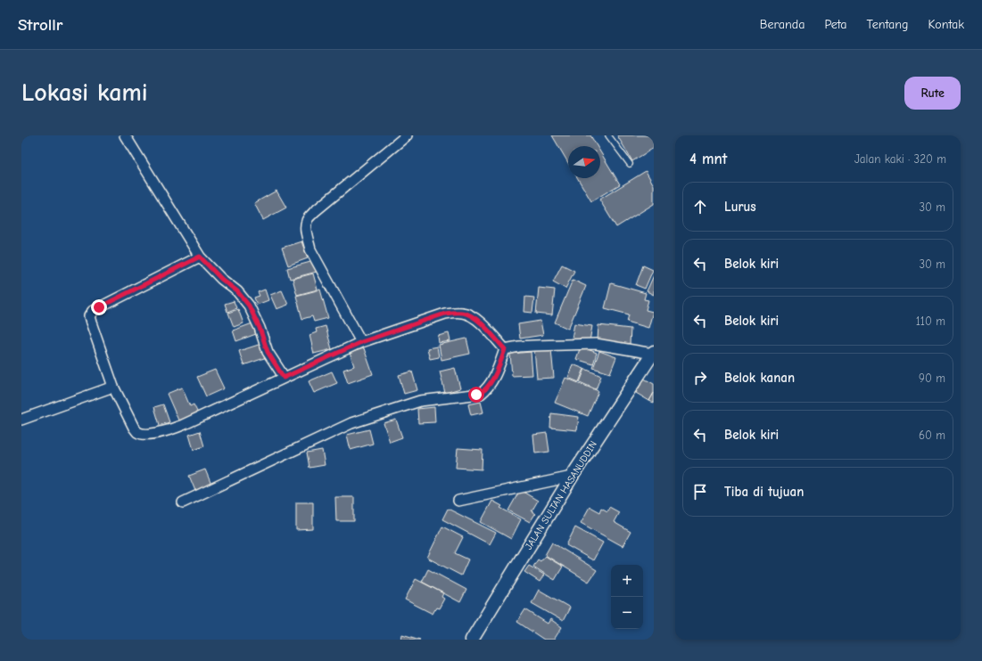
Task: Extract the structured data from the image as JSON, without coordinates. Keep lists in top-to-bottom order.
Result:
{
  "streets": {
    "street": ["JALAN SULTAN HASANUDDIN"]
  },
  "north": "right",
  "page": {
    "header": "Strollr",
    "nav": [
      "Beranda",
      "Peta",
      "Tentang",
      "Kontak"
    ],
    "buttons": "Rute",
    "title": "Lokasi kami",
    "heading": ["4 mnt", "Jalan kaki · 320 m"],
    "list": [
      ["Lurus", "30 m"],
      ["Belok kiri", "30 m"],
      ["Belok kiri", "110 m"],
      ["Belok kanan", "90 m"],
      ["Belok kiri", "60 m"],
      "Tiba di tujuan"
    ],
    "map_buttons": ["+", "−"]
  }
}
